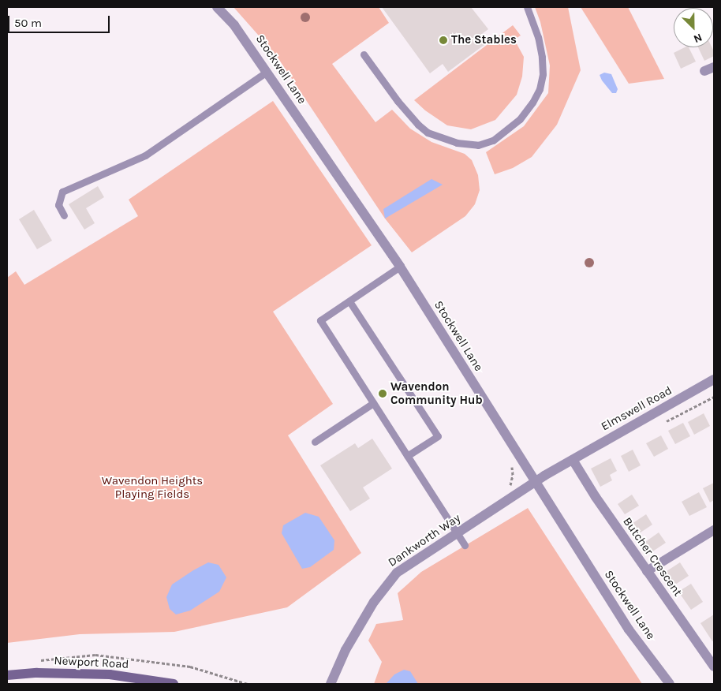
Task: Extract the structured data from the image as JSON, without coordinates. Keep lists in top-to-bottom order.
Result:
{
  "streets": {
    "street": [
      "Stockwell Lane",
      "Elmswell Road",
      "Dankworth Way",
      "Butcher Crescent",
      "Newport Road"
    ]
  },
  "crossings": [
    ["Stockwell Lane", "Elmswell Road"],
    ["Stockwell Lane", "Dankworth Way"],
    ["Elmswell Road", "Dankworth Way"],
    ["Elmswell Road", "Butcher Crescent"]
  ],
  "parks": ["Wavendon Heights Playing Fields"],
  "places": ["The Stables", "Wavendon Community Hub"],
  "scale_bar": "50 m",
  "north": "bottom right"
}
